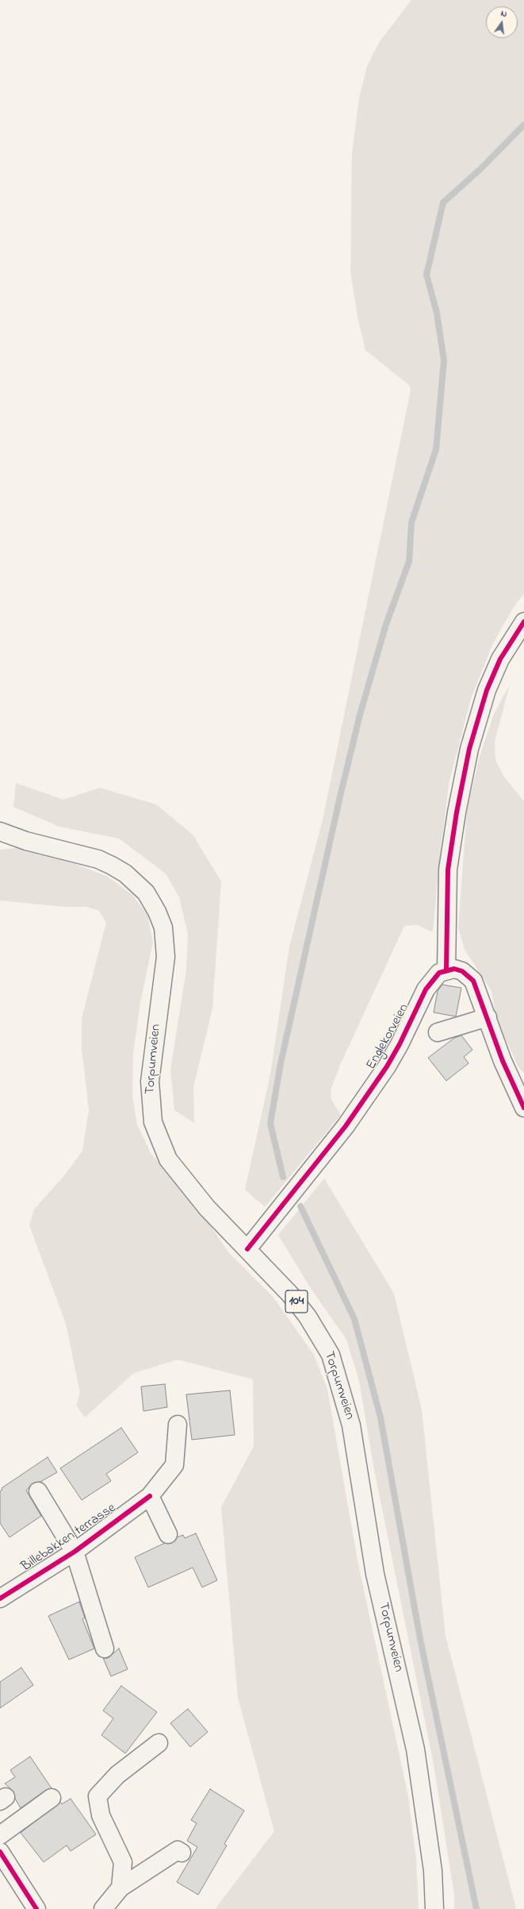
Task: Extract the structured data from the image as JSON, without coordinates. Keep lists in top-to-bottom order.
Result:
{
  "streets": {
    "main road": [
      "Englekorveien",
      "Torpumveien",
      "104",
      "Billebakken terrasse"
    ]
  },
  "crossings": [
    ["Englekorveien", "Torpumveien"]
  ],
  "north": "top"
}
